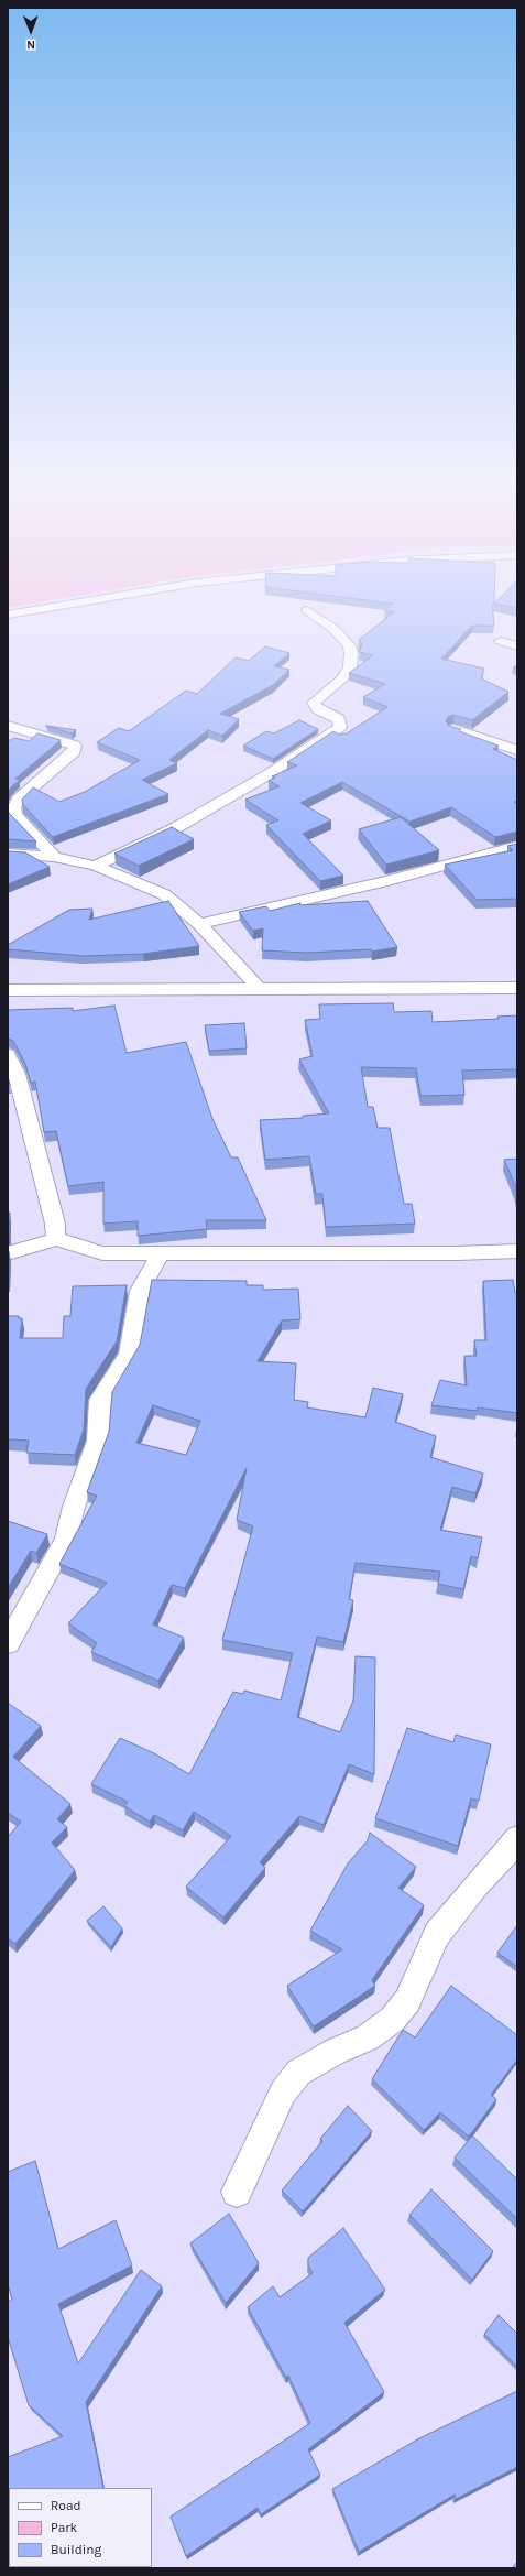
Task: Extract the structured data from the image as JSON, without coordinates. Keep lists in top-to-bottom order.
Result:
{
  "legend": ["Road", "Park", "Building"],
  "north": "bottom"
}
